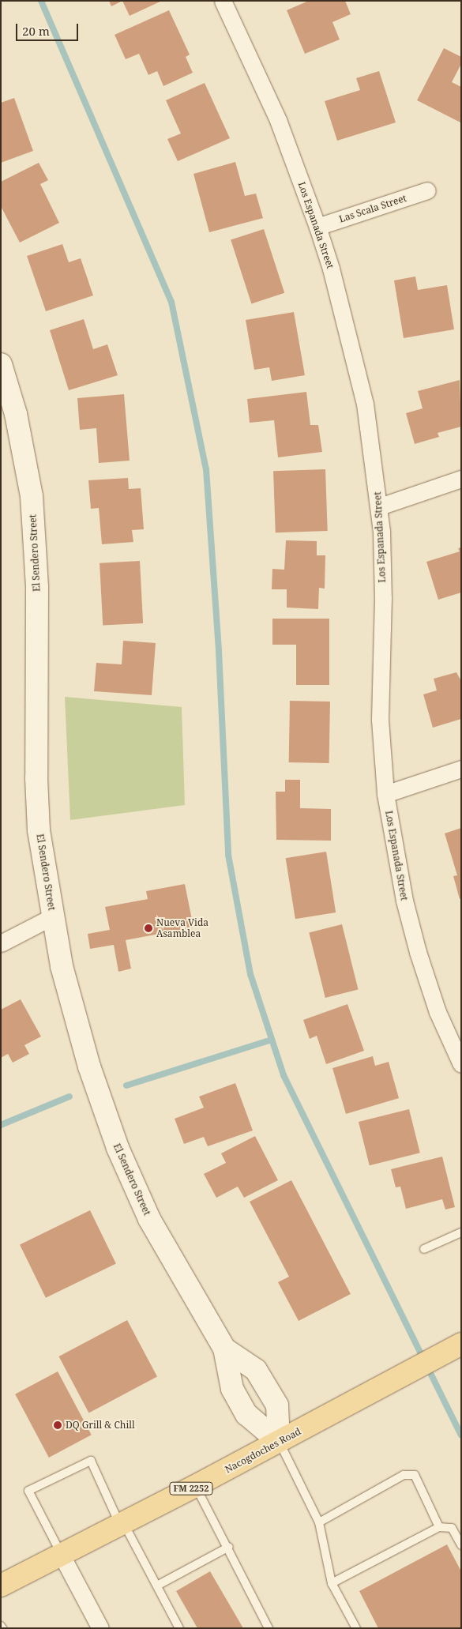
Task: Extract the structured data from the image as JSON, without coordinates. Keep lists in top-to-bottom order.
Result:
{
  "streets": {
    "main road": ["Nacogdoches Road", "FM 2252"],
    "street": ["Las Scala Street", "Los Espanada Street", "El Sendero Street"]
  },
  "crossings": [
    ["Las Scala Street", "Los Espanada Street"],
    ["El Sendero Street", "Nacogdoches Road"]
  ],
  "places": ["Nueva Vida Asamblea", "DQ Grill & Chill"],
  "scale_bar": "20 m"
}
